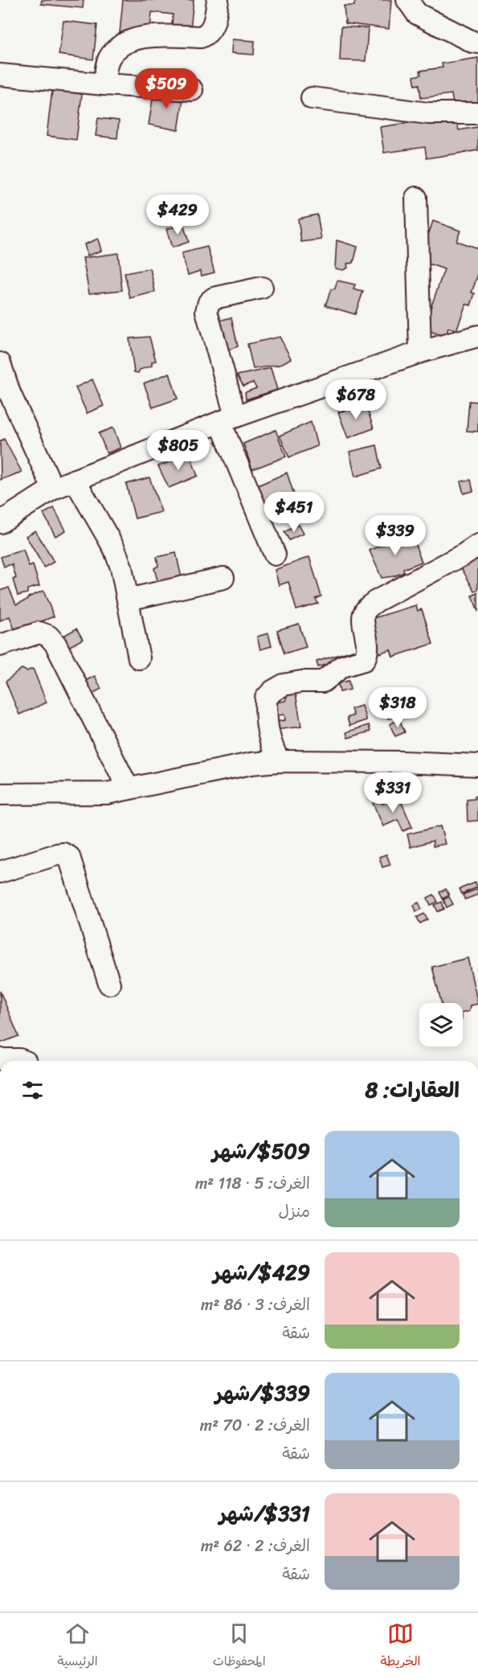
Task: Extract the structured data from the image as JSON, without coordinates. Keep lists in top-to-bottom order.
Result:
{
  "page": {
    "price": [
      "$509",
      "$429",
      "$678",
      "$805",
      "$451",
      "$339",
      "$318",
      "$331"
    ],
    "heading": "العقارات: 8",
    "list": [
      {
        "name": "$509/شهر",
        "note": "الغرف: 5 · 118 m² · منزل"
      },
      {
        "name": "$429/شهر",
        "note": "الغرف: 3 · 86 m² · شقة"
      },
      {
        "name": "$339/شهر",
        "note": "الغرف: 2 · 70 m² · شقة"
      },
      {
        "name": "$331/شهر",
        "note": "الغرف: 2 · 62 m² · شقة"
      }
    ],
    "tabs": ["الخريطة", "المحفوظات", "الرئيسية"]
  }
}
